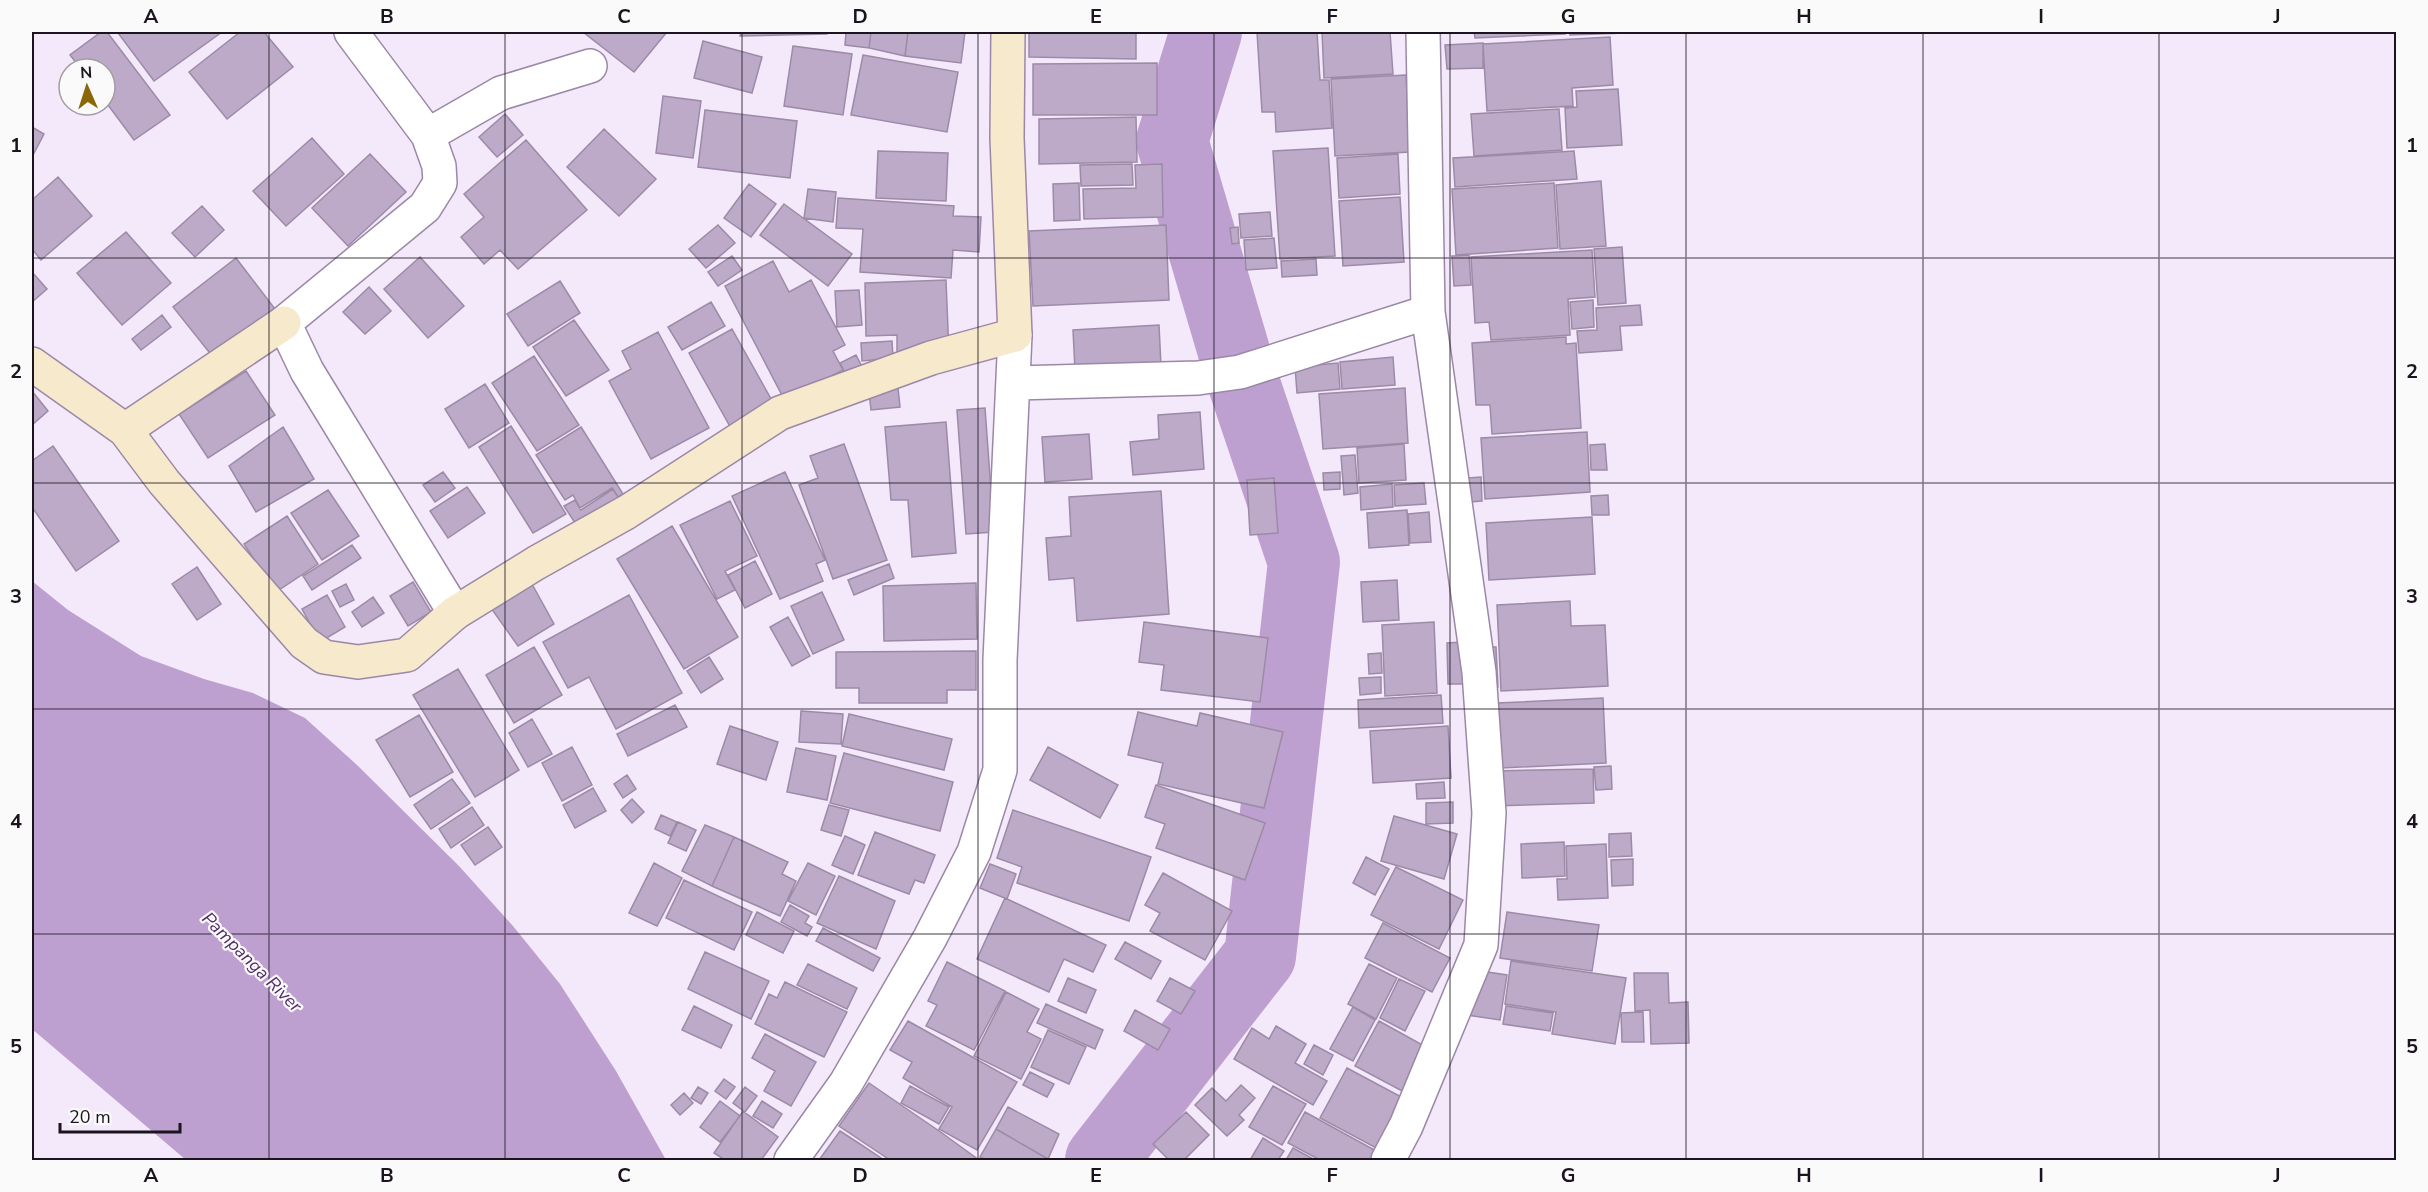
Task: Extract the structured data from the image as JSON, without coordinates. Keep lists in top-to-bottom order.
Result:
{
  "water": ["Pampanga River"],
  "scale_bar": "20 m",
  "north": "top",
  "grid": {
    "columns": [
      "A",
      "B",
      "C",
      "D",
      "E",
      "F",
      "G",
      "H",
      "I",
      "J"
    ],
    "rows": [
      "1",
      "2",
      "3",
      "4",
      "5"
    ]
  }
}
